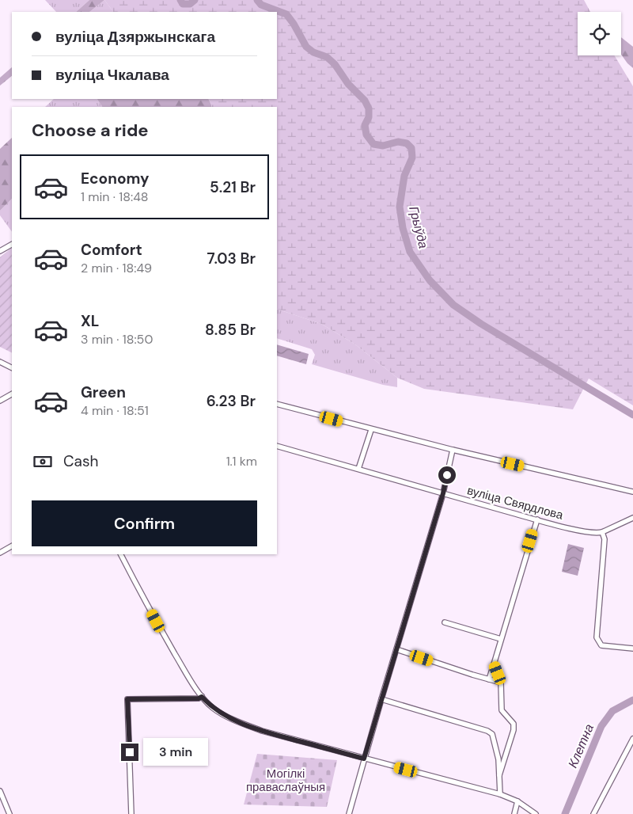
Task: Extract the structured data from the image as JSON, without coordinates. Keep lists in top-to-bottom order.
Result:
{
  "streets": {
    "street": ["вуліца Свярдлова"]
  },
  "water": ["Грыўда", "Клетна"],
  "parks": ["Могілкі праваслаўныя"],
  "page": {
    "banner": ["вуліца Дзяржынскага", "вуліца Чкалава"],
    "heading": "Choose a ride",
    "list": [
      {
        "name": "Economy",
        "note": "1 min · 18:48",
        "value": "5.21 Br"
      },
      {
        "name": "Comfort",
        "note": "2 min · 18:49",
        "value": "7.03 Br"
      },
      {
        "name": "XL",
        "note": "3 min · 18:50",
        "value": "8.85 Br"
      },
      {
        "name": "Green",
        "note": "4 min · 18:51",
        "value": "6.23 Br"
      }
    ],
    "pay": ["Cash", "1.1 km"],
    "buttons": "Confirm",
    "bubble": "3 min"
  }
}
